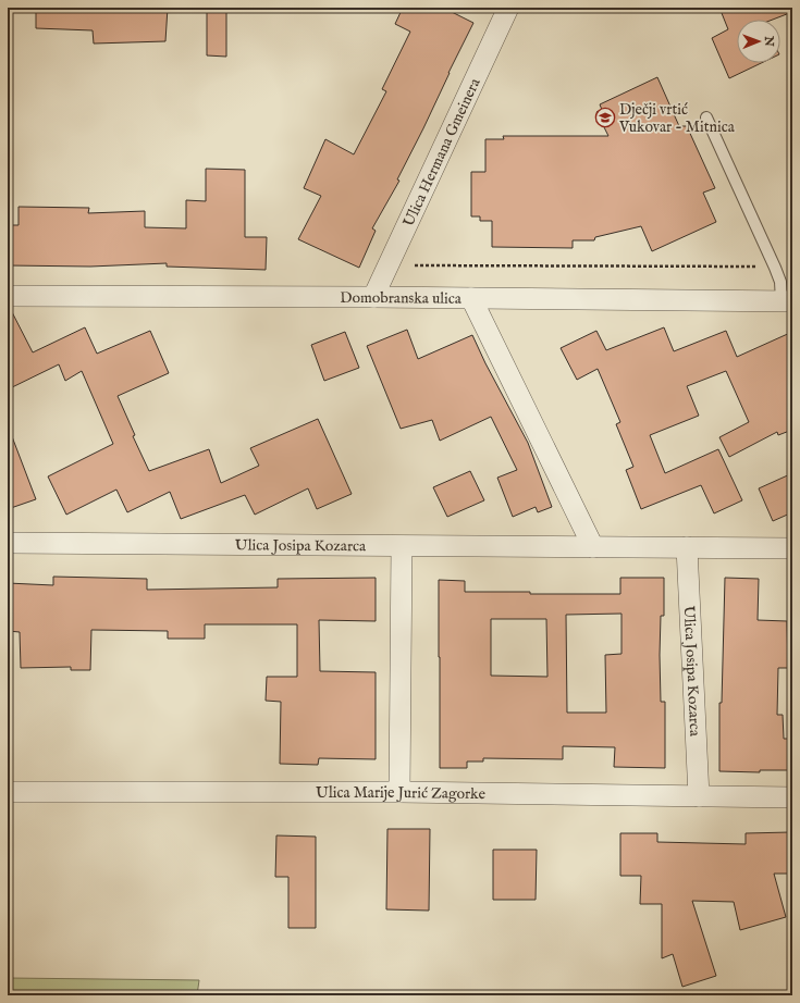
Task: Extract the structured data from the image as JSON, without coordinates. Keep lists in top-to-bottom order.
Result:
{
  "streets": {
    "street": [
      "Ulica Hermana Gmeinera",
      "Domobranska ulica",
      "Ulica Josipa Kozarca",
      "Ulica Marije Jurić Zagorke"
    ]
  },
  "crossings": [
    ["Ulica Hermana Gmeinera", "Domobranska ulica"],
    ["Ulica Josipa Kozarca", "Ulica Marije Jurić Zagorke"]
  ],
  "places": {
    "school or university": ["Dječji vrtić Vukovar - Mitnica"]
  },
  "north": "right"
}
